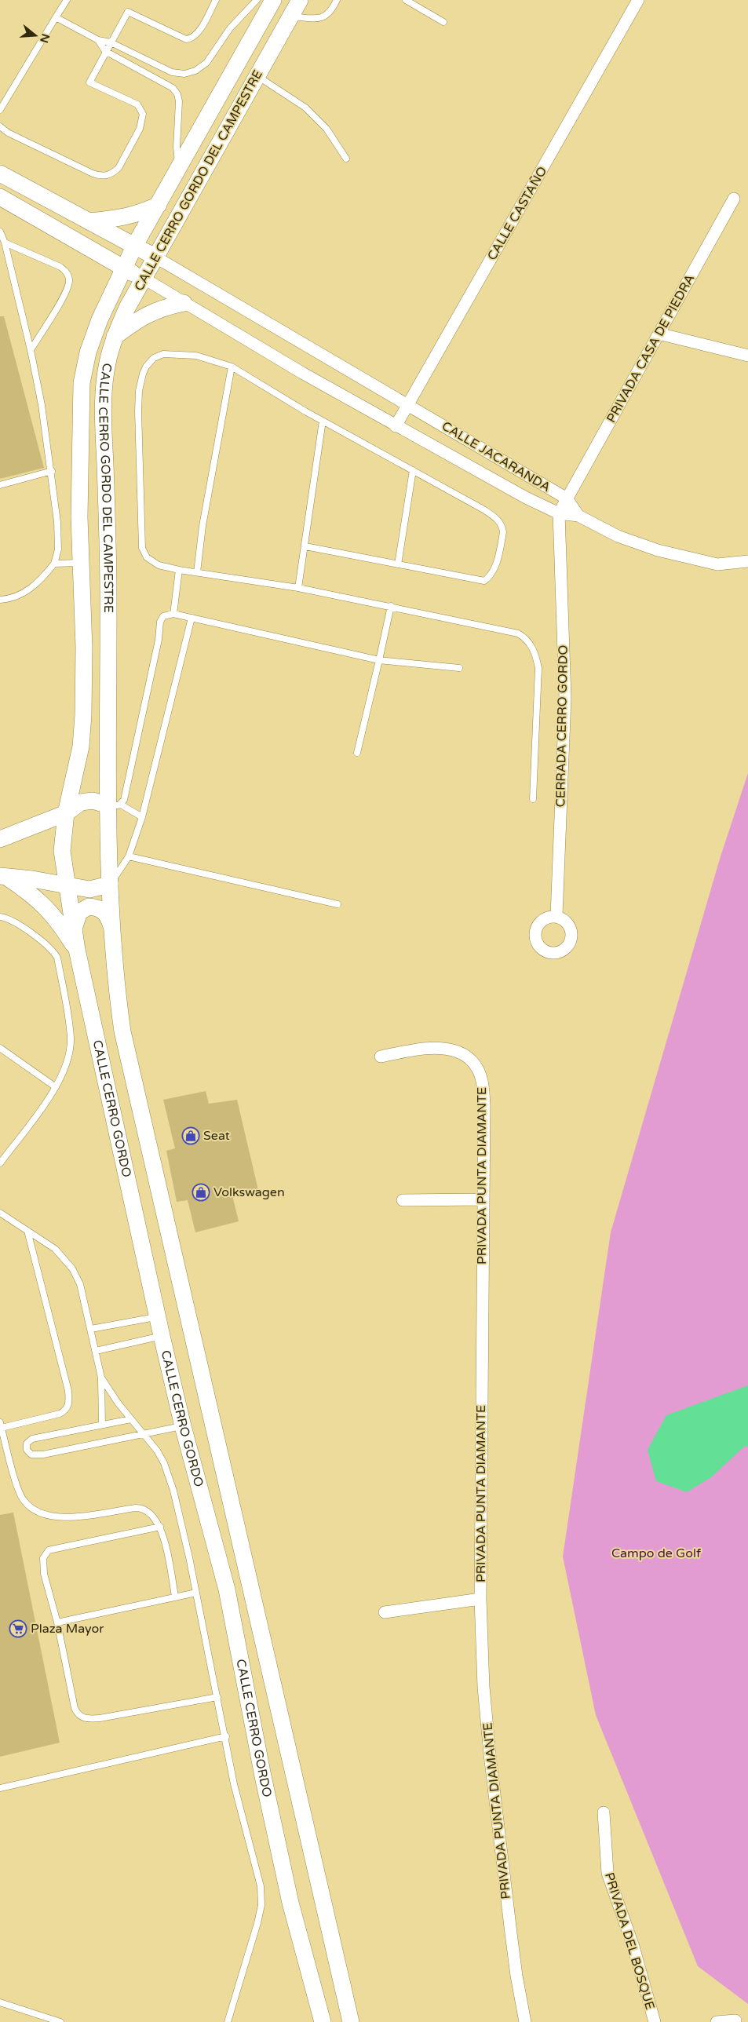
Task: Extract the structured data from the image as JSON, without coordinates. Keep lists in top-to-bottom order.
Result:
{
  "streets": {
    "main road": ["CALLE CERRO GORDO DEL CAMPESTRE", "CALLE CERRO GORDO"],
    "street": [
      "CALLE CASTAÑO",
      "PRIVADA CASA DE PIEDRA",
      "CALLE JACARANDA",
      "CERRADA CERRO GORDO",
      "PRIVADA PUNTA DIAMANTE",
      "PRIVADA DEL BOSQUE"
    ]
  },
  "crossings": [
    ["CALLE CERRO GORDO DEL CAMPESTRE", "CALLE JACARANDA"],
    ["CALLE CERRO GORDO DEL CAMPESTRE", "CALLE CERRO GORDO"],
    ["CALLE CASTAÑO", "CALLE JACARANDA"],
    ["PRIVADA CASA DE PIEDRA", "CALLE JACARANDA"],
    ["PRIVADA CASA DE PIEDRA", "CERRADA CERRO GORDO"],
    ["CALLE JACARANDA", "CERRADA CERRO GORDO"]
  ],
  "parks": ["Campo de Golf"],
  "places": {
    "shop": ["Seat", "Volkswagen"],
    "supermarket": ["Plaza Mayor"]
  },
  "north": "right"
}
